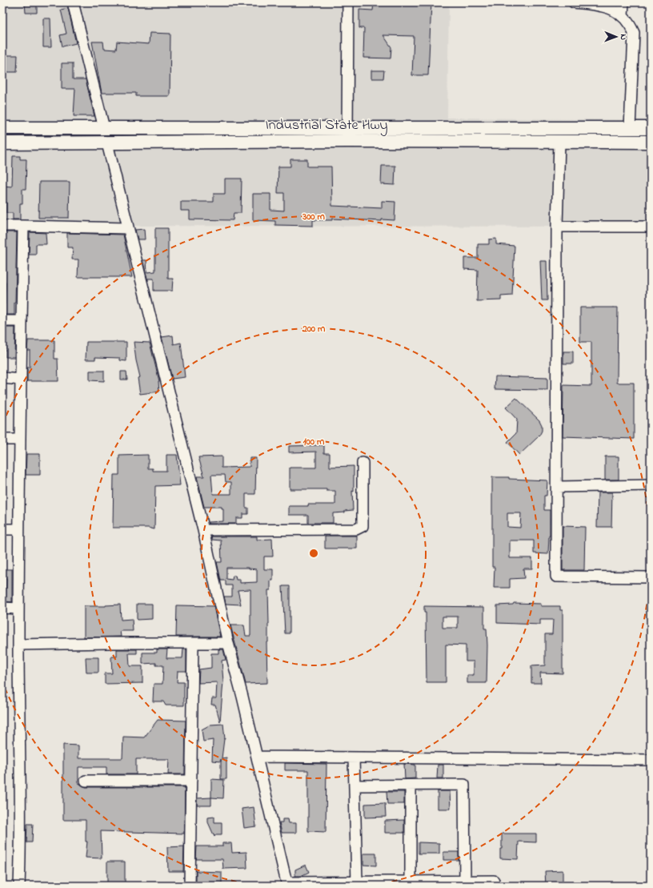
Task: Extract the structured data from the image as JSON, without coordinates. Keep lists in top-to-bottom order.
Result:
{
  "streets": {
    "main road": ["Industrial State Hwy"]
  },
  "north": "right",
  "rings": ["300 m", "200 m", "100 m"]
}
